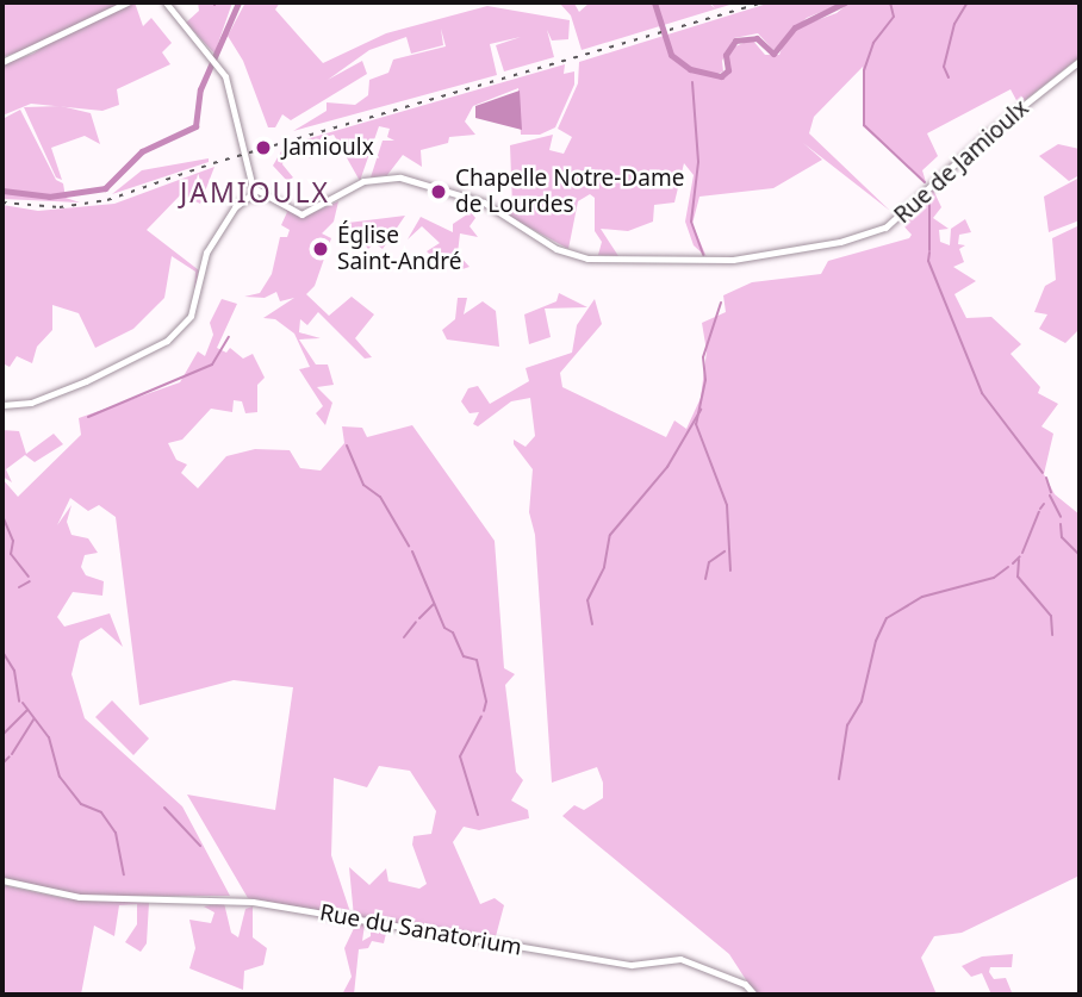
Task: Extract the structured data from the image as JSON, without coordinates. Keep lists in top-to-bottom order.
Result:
{
  "streets": {
    "street": ["Rue de Jamioulx", "Rue du Sanatorium"]
  },
  "districts": ["JAMIOULX"],
  "places": ["Jamioulx", "Chapelle Notre-Dame de Lourdes", "Église Saint-André"]
}
